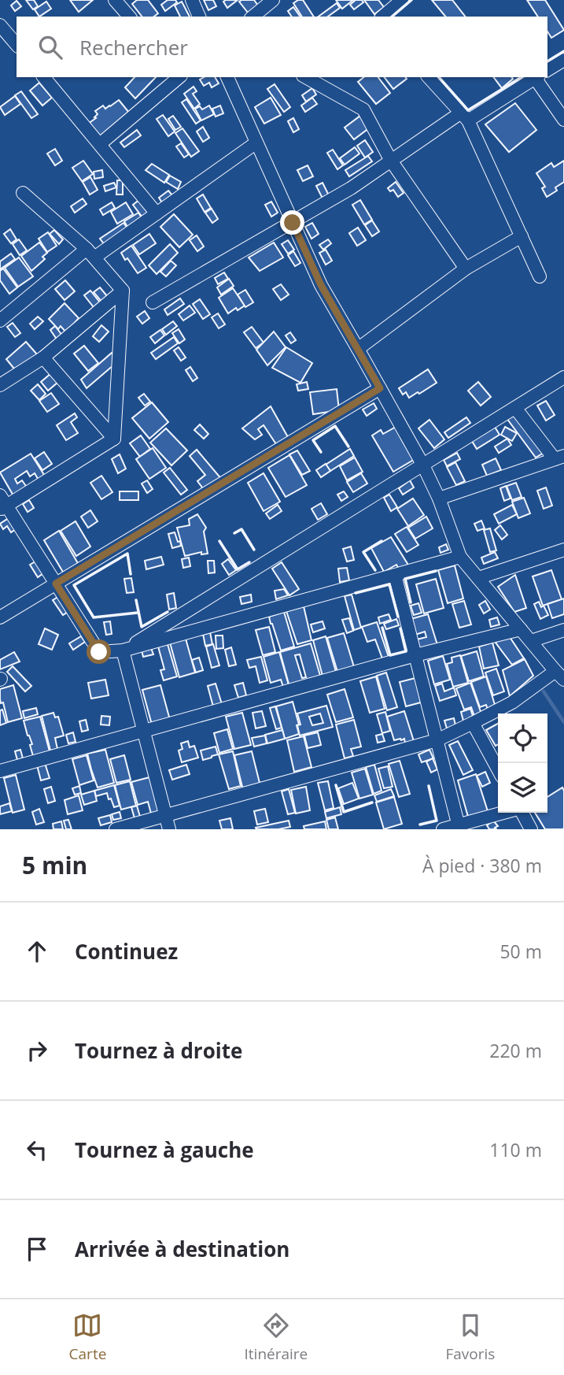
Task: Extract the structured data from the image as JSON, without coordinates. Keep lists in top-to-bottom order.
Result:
{
  "page": {
    "search": "Rechercher",
    "heading": ["5 min", "À pied · 380 m"],
    "list": [
      ["Continuez", "50 m"],
      ["Tournez à droite", "220 m"],
      ["Tournez à gauche", "110 m"],
      "Arrivée à destination"
    ],
    "nav": ["Carte", "Itinéraire", "Favoris"]
  }
}
